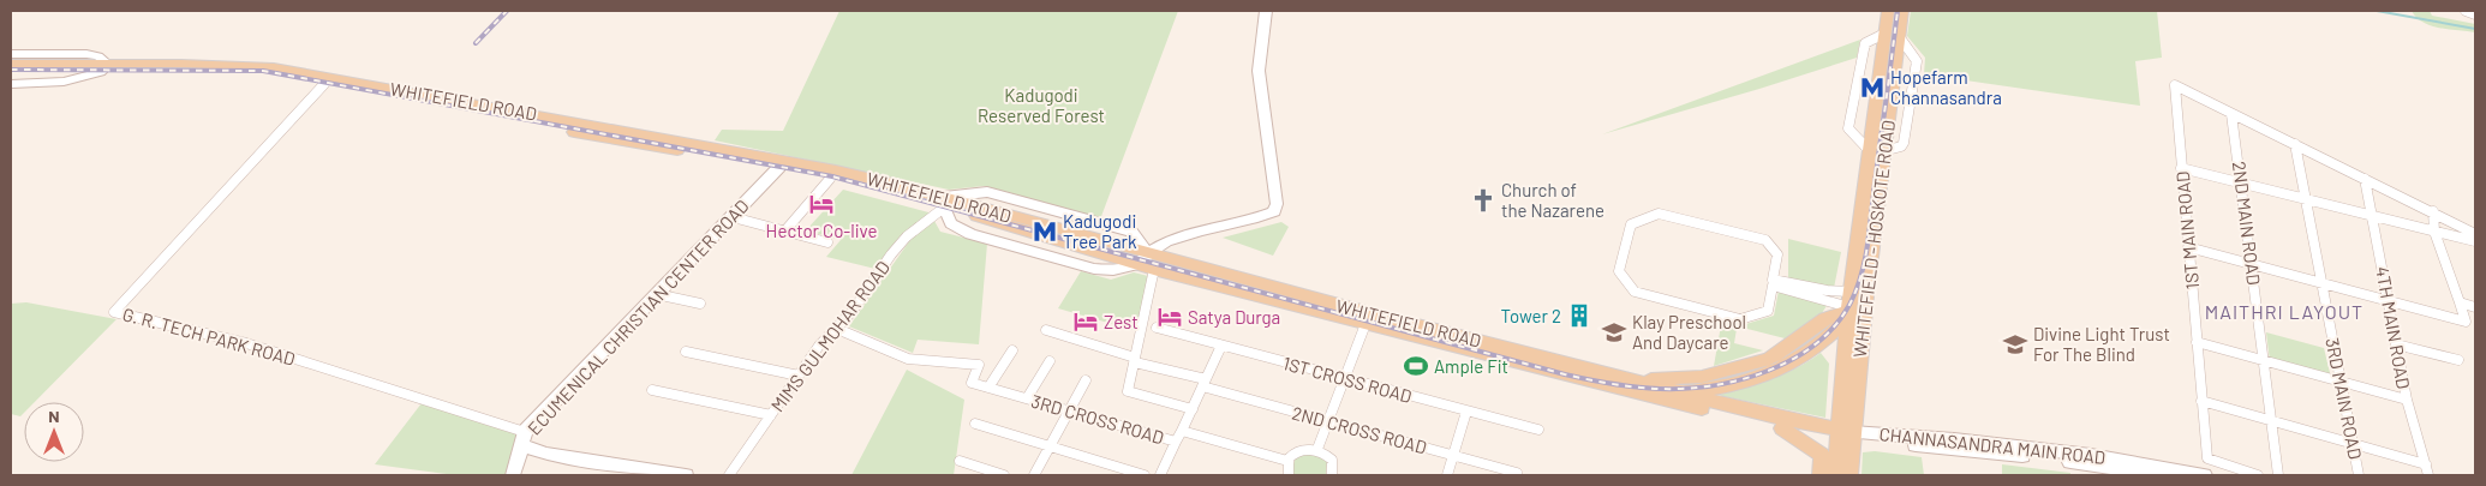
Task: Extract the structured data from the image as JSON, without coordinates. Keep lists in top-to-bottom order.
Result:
{
  "streets": {
    "main road": ["WHITEFIELD ROAD", "WHITEFIELD - HOSKOTE ROAD"],
    "street": [
      "2ND MAIN ROAD",
      "1ST MAIN ROAD",
      "ECUMENICAL CHRISTIAN CENTER ROAD",
      "4TH MAIN ROAD",
      "G. R. TECH PARK ROAD",
      "MIMS GULMOHAR ROAD",
      "1ST CROSS ROAD",
      "3RD MAIN ROAD",
      "3RD CROSS ROAD",
      "2ND CROSS ROAD",
      "CHANNASANDRA MAIN ROAD"
    ]
  },
  "crossings": [
    ["WHITEFIELD ROAD", "WHITEFIELD - HOSKOTE ROAD"],
    ["WHITEFIELD ROAD", "ECUMENICAL CHRISTIAN CENTER ROAD"],
    ["WHITEFIELD ROAD", "G. R. TECH PARK ROAD"],
    ["WHITEFIELD ROAD", "MIMS GULMOHAR ROAD"],
    ["WHITEFIELD ROAD", "CHANNASANDRA MAIN ROAD"],
    ["2ND MAIN ROAD", "1ST MAIN ROAD"],
    ["WHITEFIELD - HOSKOTE ROAD", "CHANNASANDRA MAIN ROAD"],
    ["ECUMENICAL CHRISTIAN CENTER ROAD", "G. R. TECH PARK ROAD"],
    ["MIMS GULMOHAR ROAD", "3RD CROSS ROAD"]
  ],
  "districts": ["MAITHRI LAYOUT"],
  "parks": ["Kadugodi Reserved Forest"],
  "places": {
    "metro station": ["Hopefarm Channasandra", "Kadugodi Tree Park"],
    "church": ["Church of the Nazarene"],
    "hotel": ["Hector Co-live", "Satya Durga", "Zest"],
    "building": ["Tower 2"],
    "school or university": ["Klay Preschool And Daycare", "Divine Light Trust For The Blind"],
    "sports": ["Ample Fit"]
  },
  "north": "top"
}
